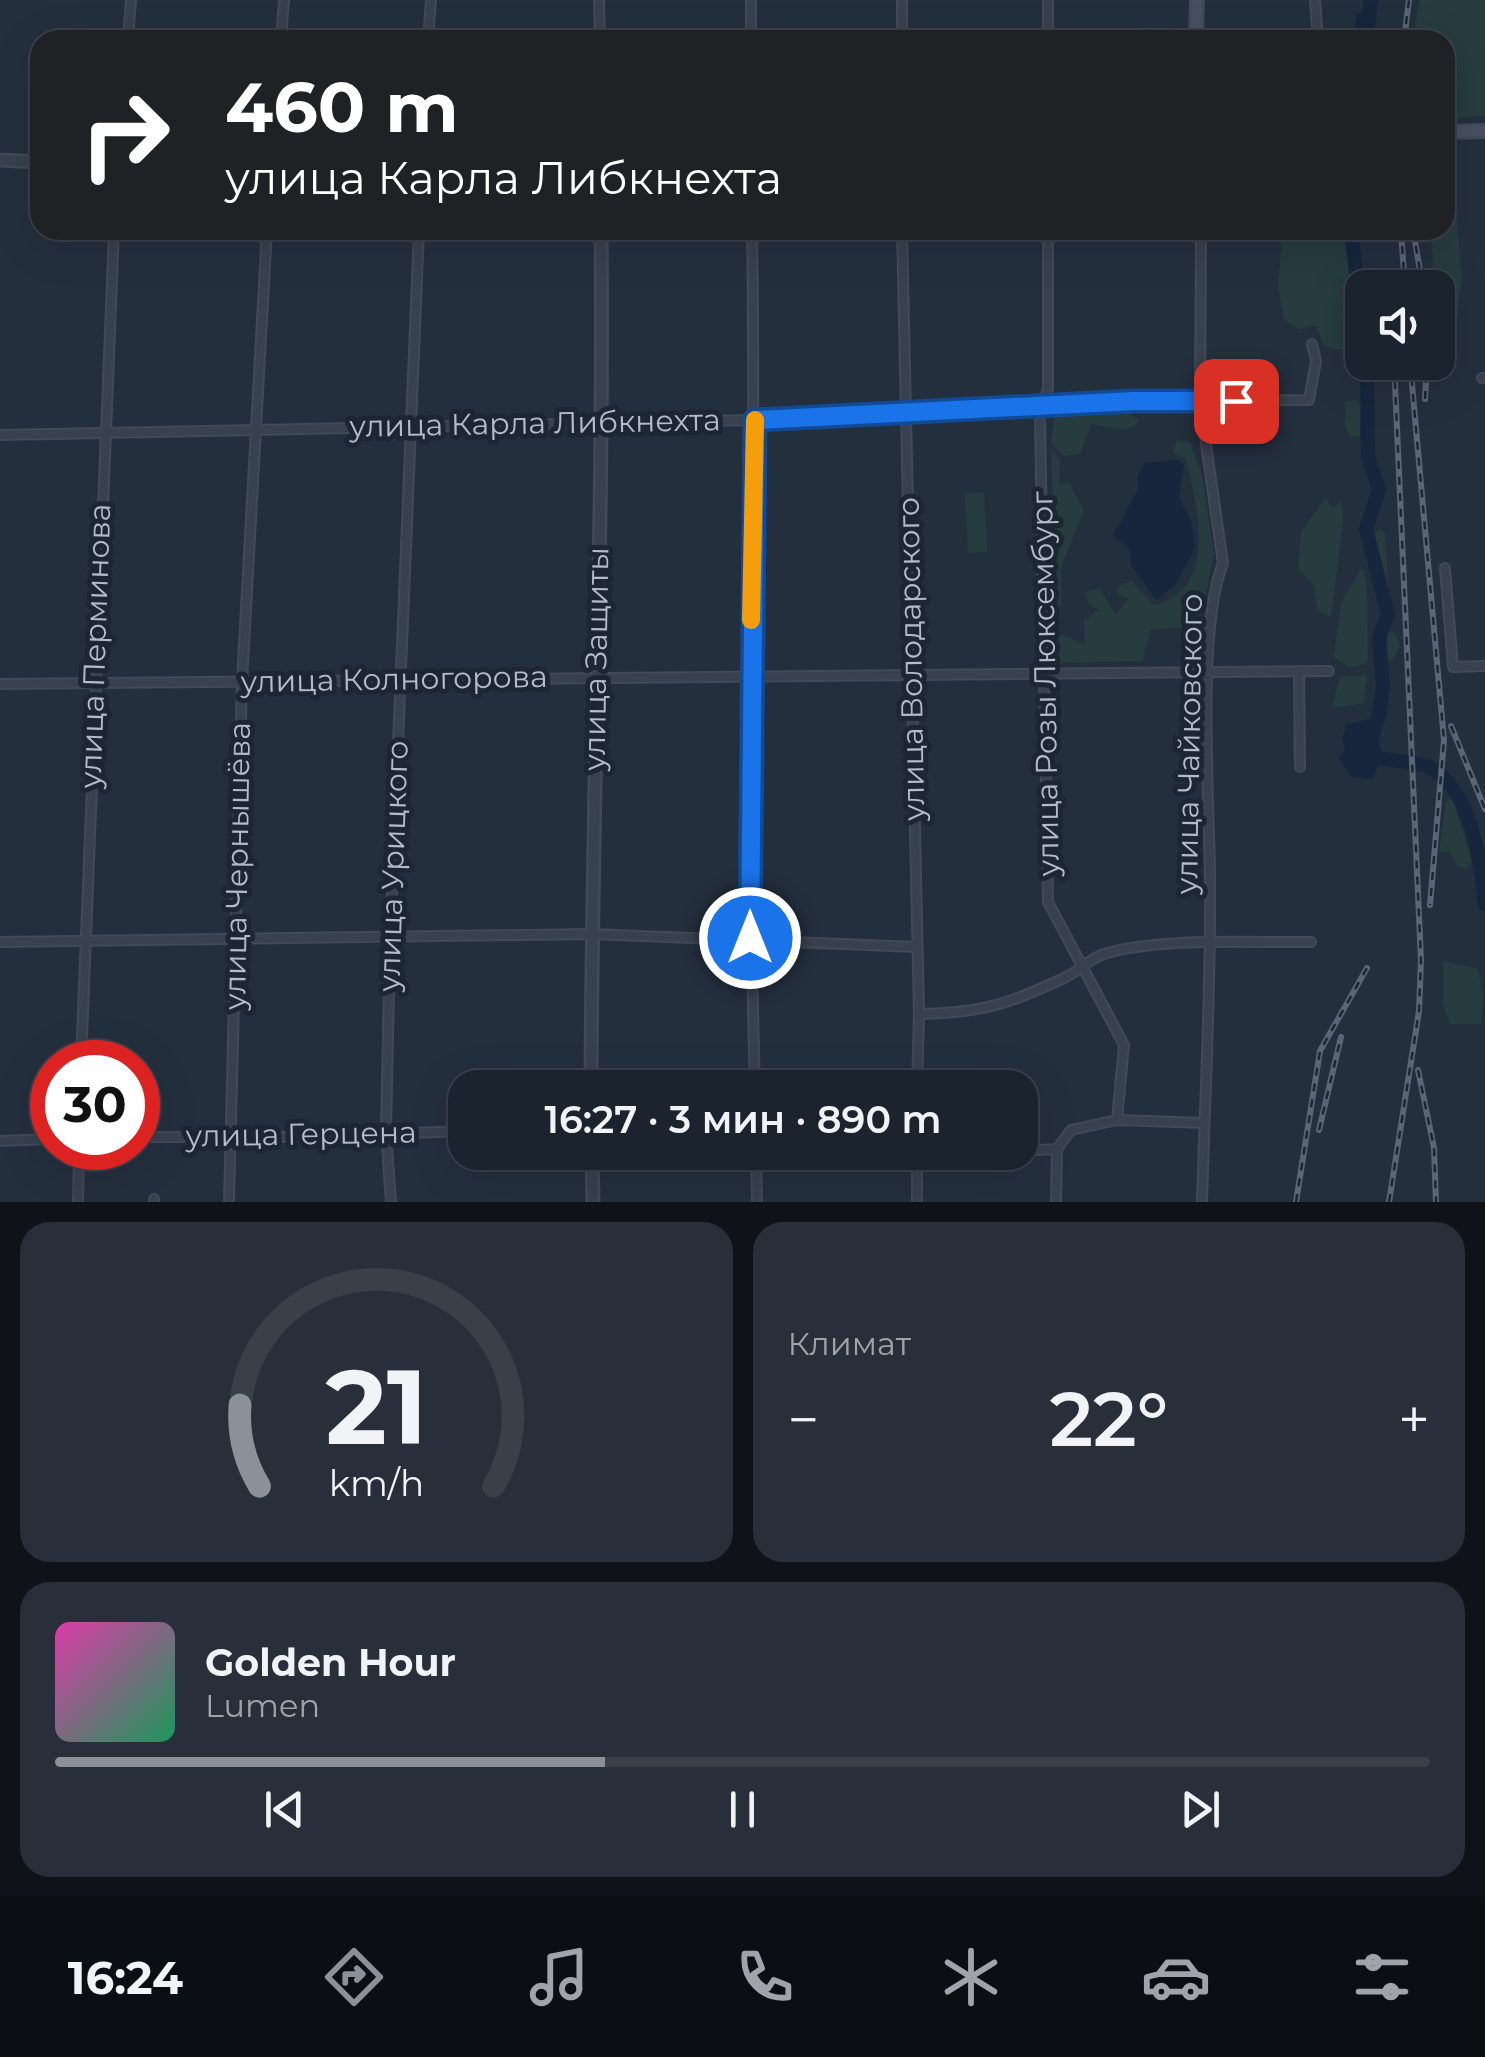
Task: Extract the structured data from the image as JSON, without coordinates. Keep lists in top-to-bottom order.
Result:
{
  "streets": {
    "street": [
      "улица Карла Либкнехта",
      "улица Перминова",
      "улица Защиты",
      "улица Володарского",
      "улица Колногорова",
      "улица Розы Люксембург",
      "улица Чайковского",
      "улица Чернышёва",
      "улица Урицкого",
      "улица Герцена"
    ]
  },
  "crossings": [
    ["улица Карла Либкнехта", "улица Перминова"],
    ["улица Карла Либкнехта", "улица Защиты"],
    ["улица Карла Либкнехта", "улица Володарского"],
    ["улица Карла Либкнехта", "улица Розы Люксембург"],
    ["улица Карла Либкнехта", "улица Чайковского"],
    ["улица Карла Либкнехта", "улица Чернышёва"],
    ["улица Карла Либкнехта", "улица Урицкого"],
    ["улица Перминова", "улица Колногорова"],
    ["улица Защиты", "улица Колногорова"],
    ["улица Володарского", "улица Колногорова"],
    ["улица Колногорова", "улица Розы Люксембург"],
    ["улица Колногорова", "улица Чайковского"],
    ["улица Колногорова", "улица Чернышёва"],
    ["улица Колногорова", "улица Урицкого"],
    ["улица Чернышёва", "улица Герцена"],
    ["улица Урицкого", "улица Герцена"]
  ],
  "page": {
    "turn": ["460 m", "улица Карла Либкнехта"],
    "limit": "30",
    "trip": "16:27 · 3 мин · 890 m",
    "tile": "Климат",
    "heat": ["−", "22°", "+"],
    "song": ["Golden Hour", "Lumen"],
    "tabs": "16:24",
    "gauge": ["21", "km/h"]
  }
}
